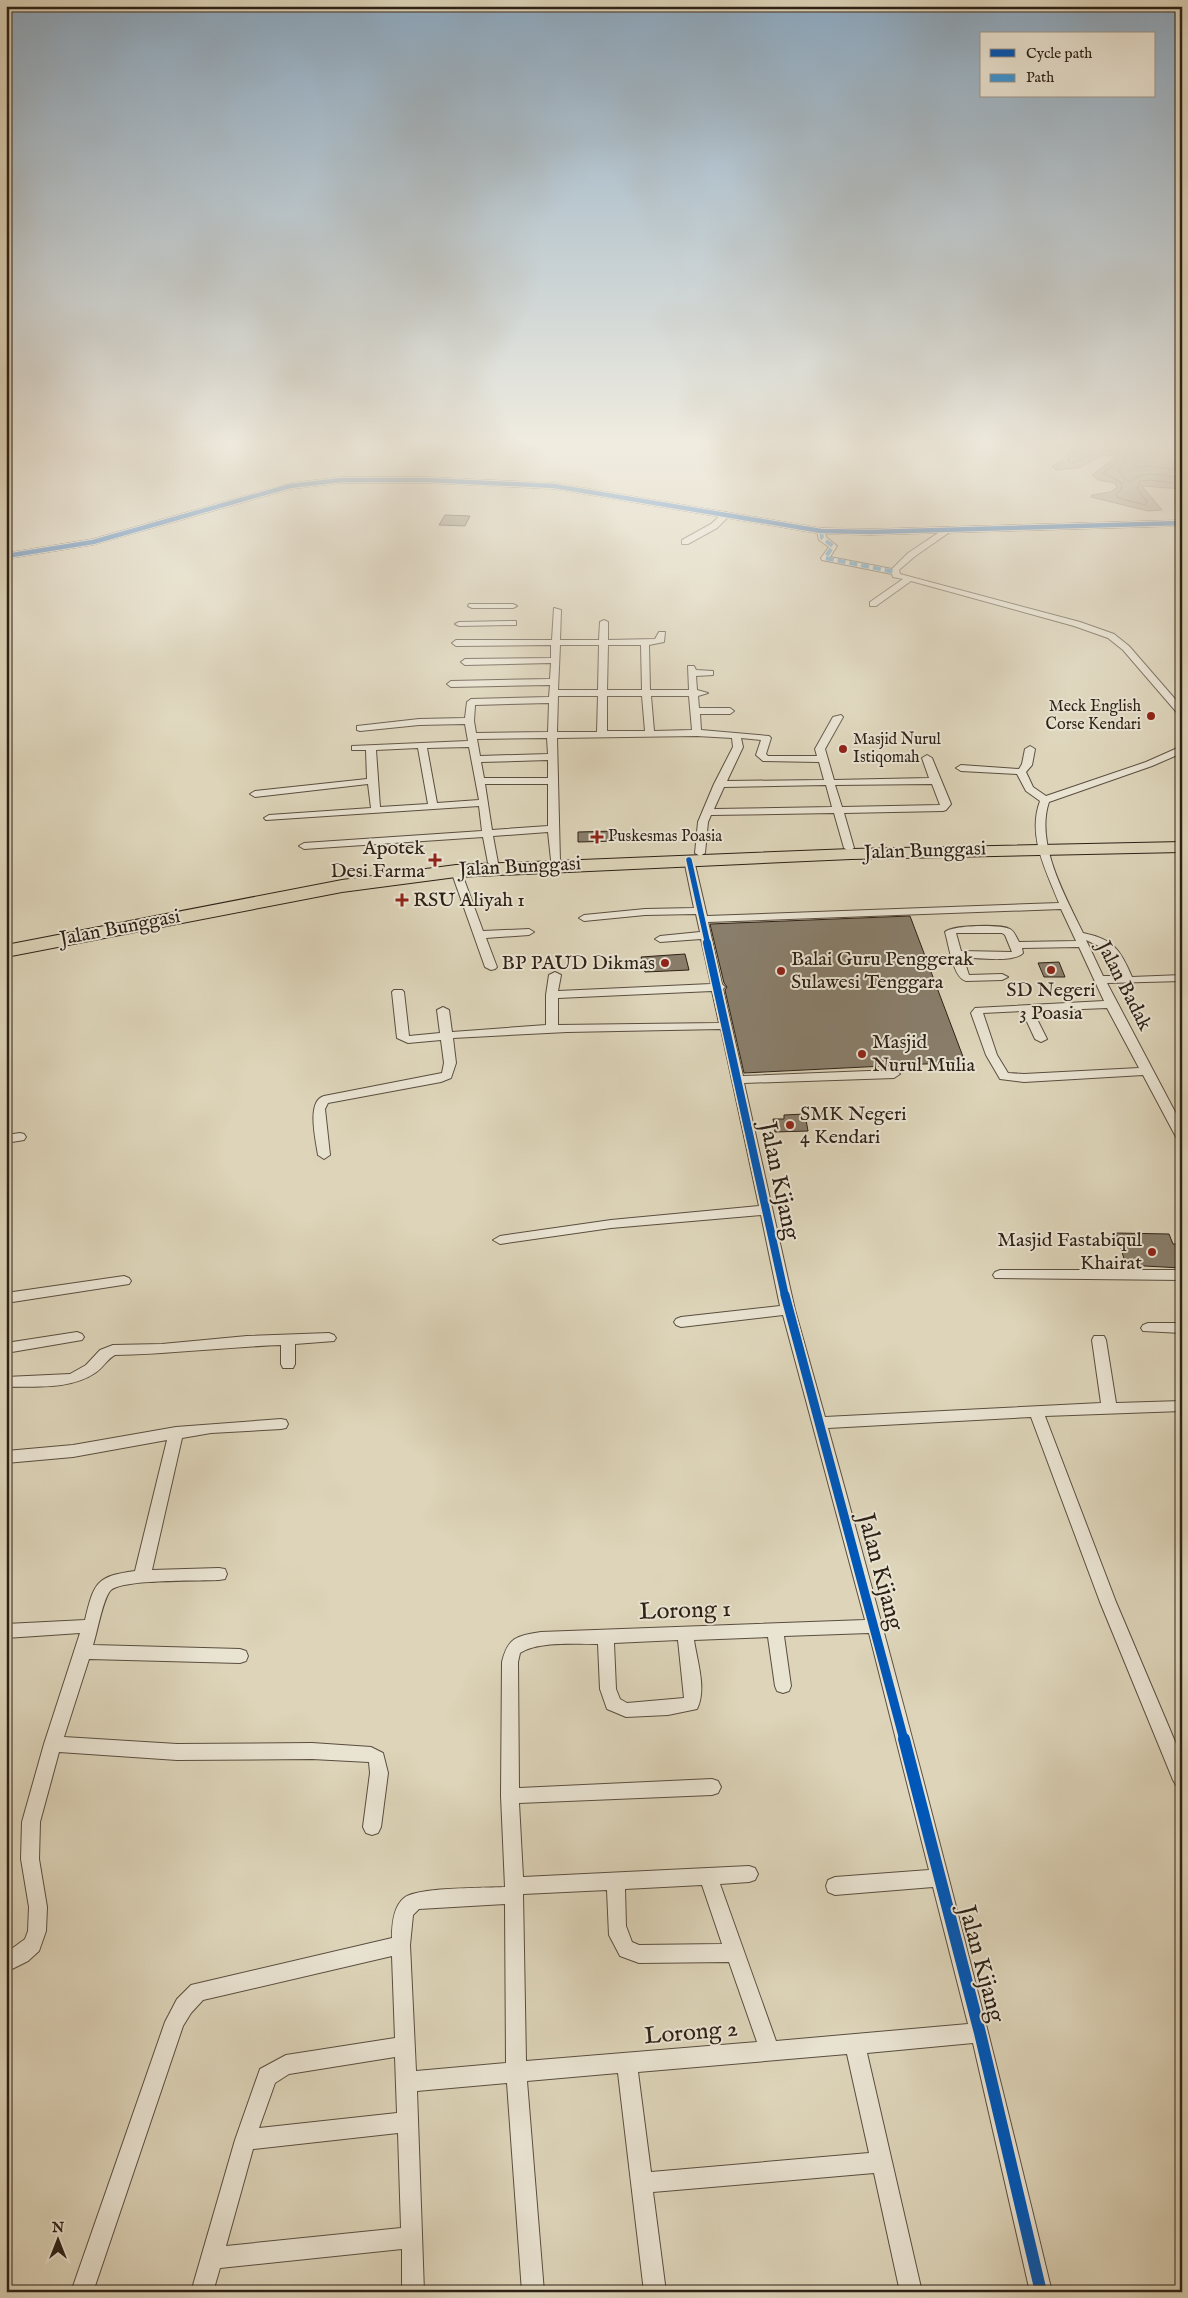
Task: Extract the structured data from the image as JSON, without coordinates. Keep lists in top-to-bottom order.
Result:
{
  "streets": {
    "highway": ["Jalan Bunggasi"],
    "street": [
      "Jalan Badak",
      "Jalan Kijang",
      "Lorong 1",
      "Lorong 2"
    ]
  },
  "crossings": [
    ["Jalan Bunggasi", "Jalan Badak"],
    ["Jalan Bunggasi", "Jalan Kijang"],
    ["Jalan Kijang", "Lorong 1"],
    ["Jalan Kijang", "Lorong 2"]
  ],
  "places": {
    "other": [
      "Meck English Corse Kendari",
      "Masjid Nurul Istiqomah",
      "BP PAUD Dikmas",
      "SD Negeri 3 Poasia",
      "Balai Guru Penggerak Sulawesi Tenggara",
      "Masjid Nurul Mulia",
      "SMK Negeri 4 Kendari",
      "Masjid Fastabiqul Khairat"
    ],
    "health": ["Puskesmas Poasia", "Apotek Desi Farma", "RSU Aliyah 1"]
  },
  "legend": ["Cycle path", "Path"],
  "north": "top"
}
